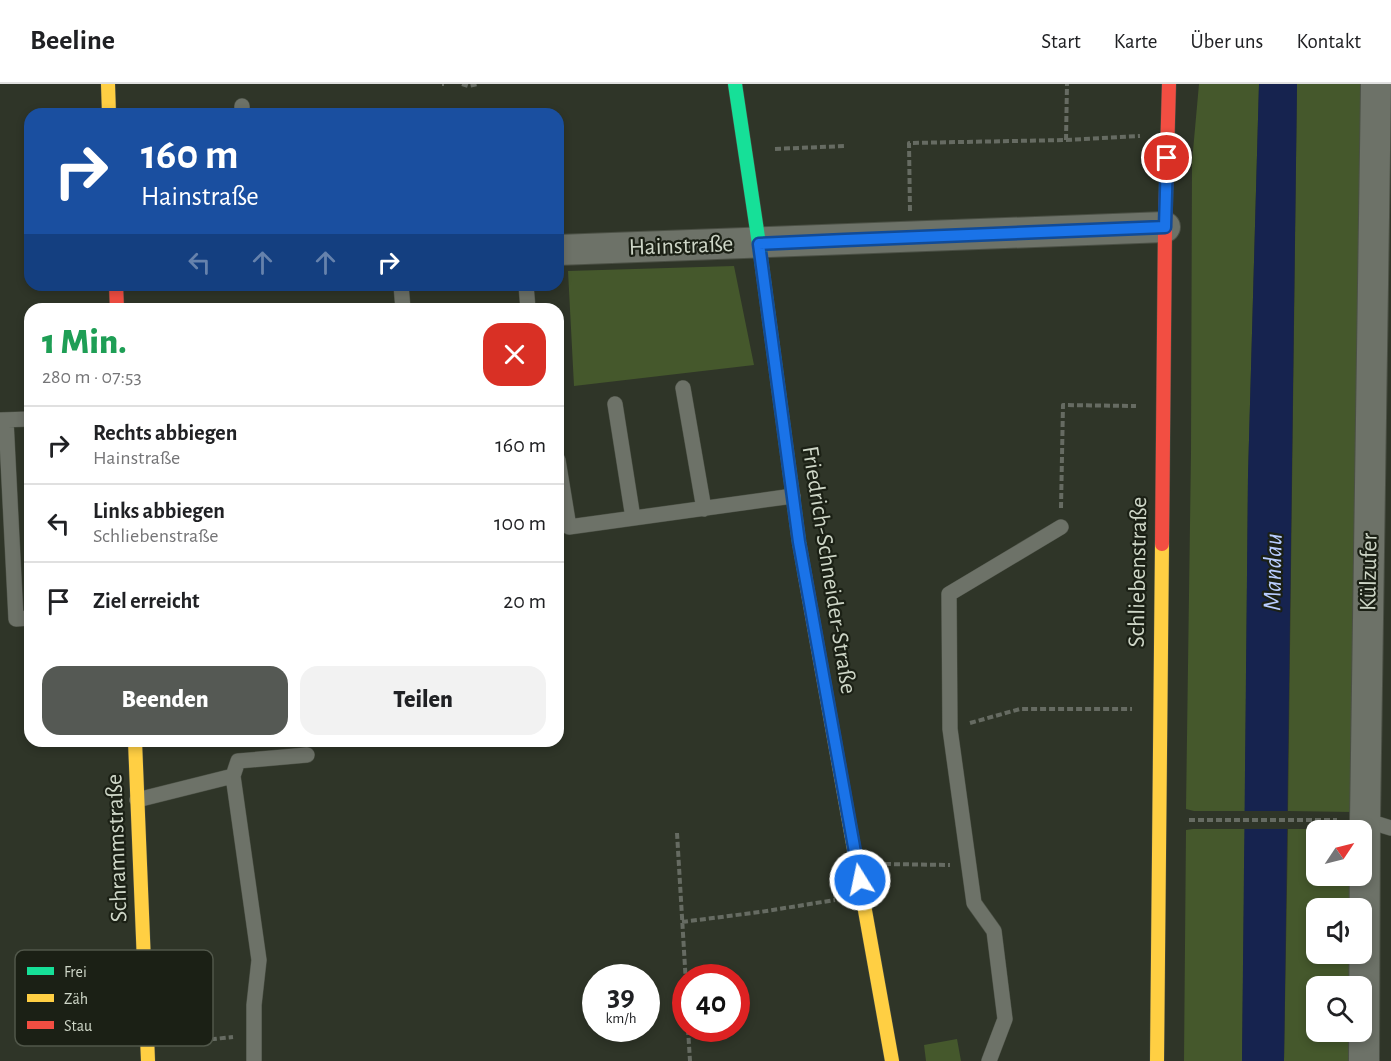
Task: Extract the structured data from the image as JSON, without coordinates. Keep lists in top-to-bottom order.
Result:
{
  "streets": {
    "street": [
      "Hainstraße",
      "Friedrich-Schneider-Straße",
      "Schliebenstraße",
      "Külzufer",
      "Schrammstraße"
    ]
  },
  "crossings": [
    ["Hainstraße", "Friedrich-Schneider-Straße"],
    ["Hainstraße", "Schliebenstraße"]
  ],
  "water": ["Mandau"],
  "legend": ["Frei", "Zäh", "Stau"],
  "north": "top right",
  "page": {
    "header": "Beeline",
    "nav": [
      "Start",
      "Karte",
      "Über uns",
      "Kontakt"
    ],
    "turn": ["160 m", "Hainstraße"],
    "heading": ["1 Min.", "280 m · 07:53"],
    "list": [
      {
        "name": "Rechts abbiegen",
        "note": "Hainstraße",
        "value": "160 m"
      },
      {
        "name": "Links abbiegen",
        "note": "Schliebenstraße",
        "value": "100 m"
      },
      {
        "name": "Ziel erreicht",
        "value": "20 m"
      }
    ],
    "buttons": ["Beenden", "Teilen"],
    "speed": "39 km/h",
    "limit": "40"
  }
}
